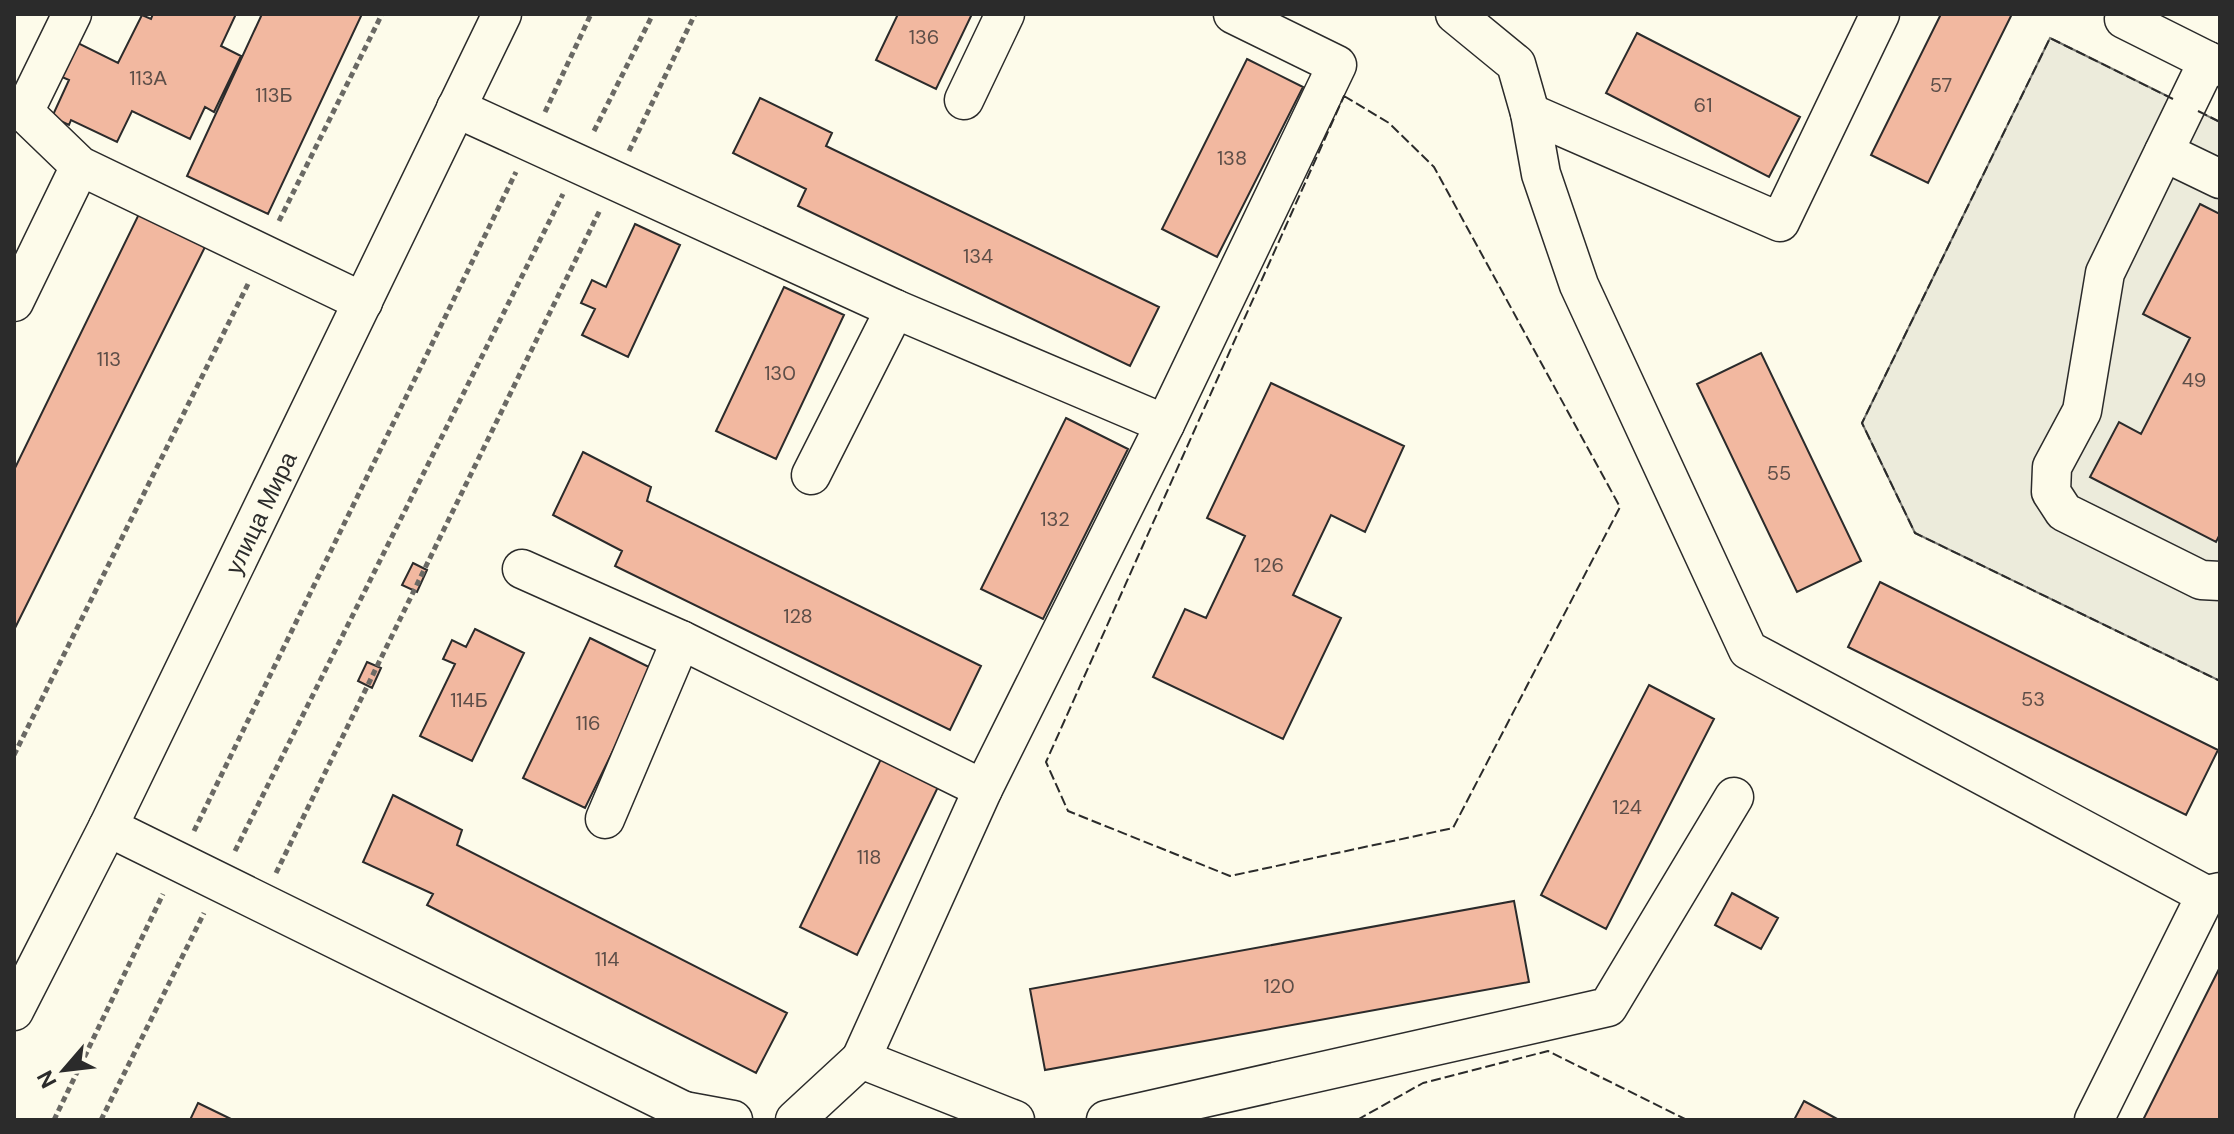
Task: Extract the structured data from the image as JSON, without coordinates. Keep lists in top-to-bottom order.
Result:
{
  "streets": {
    "street": ["улица Мира"]
  },
  "house_numbers": [
    "136",
    "113А",
    "57",
    "113Б",
    "61",
    "138",
    "134",
    "113",
    "130",
    "49",
    "55",
    "132",
    "126",
    "128",
    "53",
    "114Б",
    "116",
    "124",
    "118",
    "114",
    "120"
  ],
  "north": "bottom left"
}
